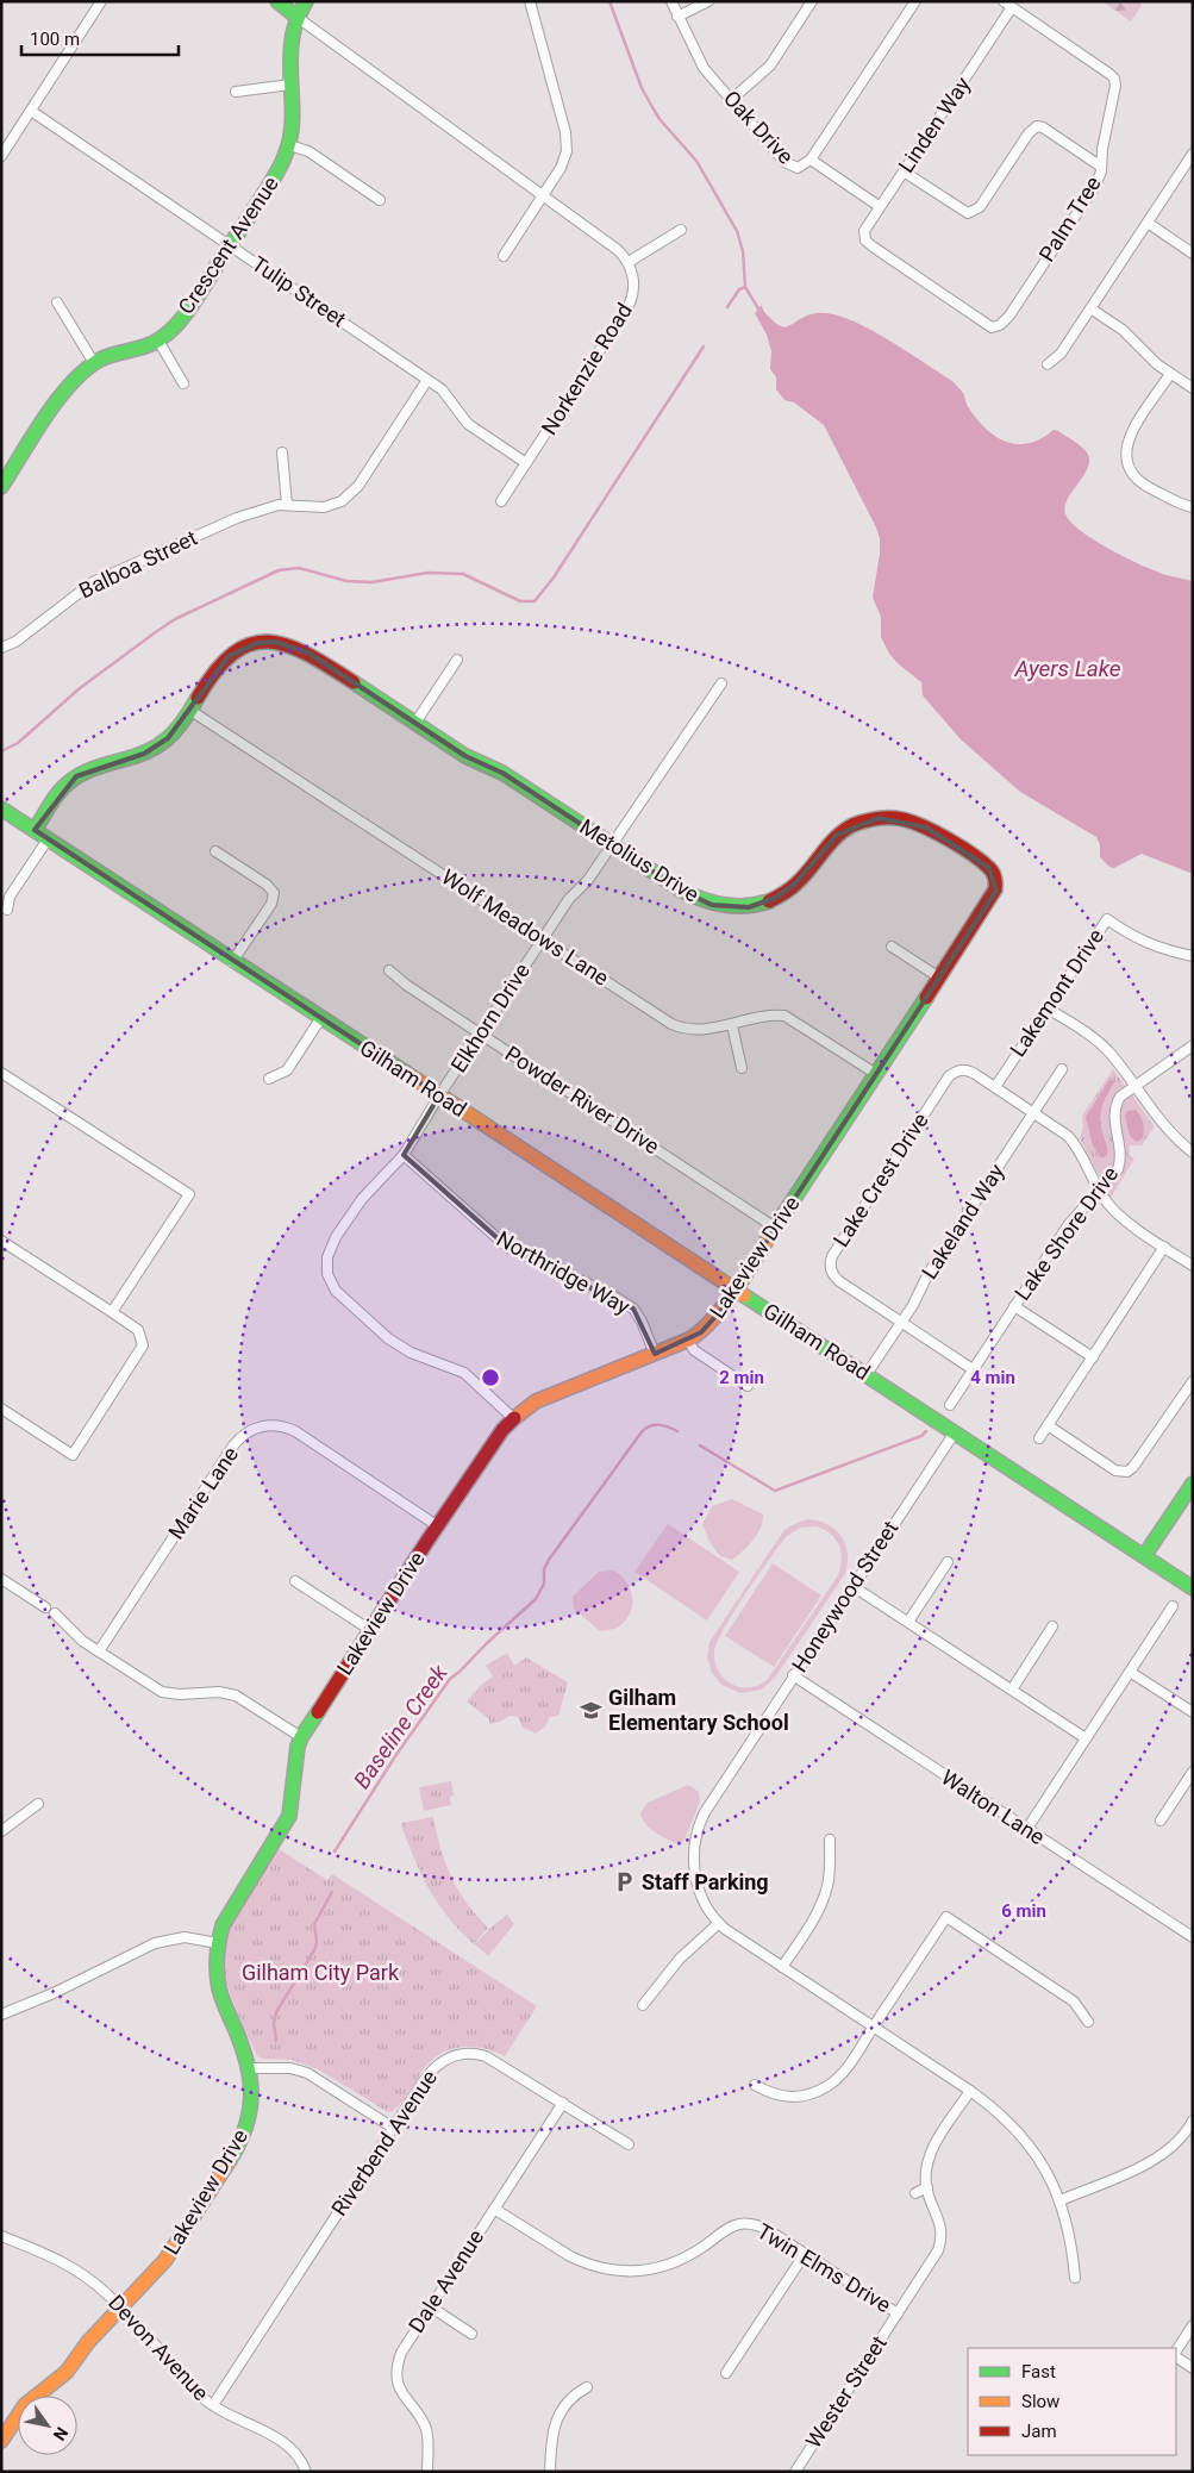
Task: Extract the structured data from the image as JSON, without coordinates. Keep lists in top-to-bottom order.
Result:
{
  "streets": {
    "street": [
      "Linden Way",
      "Oak Drive",
      "Palm Tree",
      "Crescent Avenue",
      "Tulip Street",
      "Norkenzie Road",
      "Balboa Street",
      "Metolius Drive",
      "Wolf Meadows Lane",
      "Lakemont Drive",
      "Elkhorn Drive",
      "Gilham Road",
      "Powder River Drive",
      "Lake Crest Drive",
      "Lakeland Way",
      "Lake Shore Drive",
      "Lakeview Drive",
      "Northridge Way",
      "Marie Lane",
      "Honeywood Street",
      "Walton Lane",
      "Riverbend Avenue",
      "Twin Elms Drive",
      "Dale Avenue",
      "Devon Avenue",
      "Wester Street"
    ]
  },
  "crossings": [
    ["Linden Way", "Oak Drive"],
    ["Linden Way", "Palm Tree"],
    ["Crescent Avenue", "Tulip Street"],
    ["Tulip Street", "Norkenzie Road"],
    ["Tulip Street", "Balboa Street"],
    ["Metolius Drive", "Wolf Meadows Lane"],
    ["Metolius Drive", "Elkhorn Drive"],
    ["Metolius Drive", "Gilham Road"],
    ["Metolius Drive", "Lakeview Drive"],
    ["Wolf Meadows Lane", "Elkhorn Drive"],
    ["Wolf Meadows Lane", "Lakeview Drive"],
    ["Lakemont Drive", "Lake Crest Drive"],
    ["Elkhorn Drive", "Gilham Road"],
    ["Elkhorn Drive", "Powder River Drive"],
    ["Elkhorn Drive", "Lakeview Drive"],
    ["Elkhorn Drive", "Northridge Way"],
    ["Gilham Road", "Lakeland Way"],
    ["Gilham Road", "Lakeview Drive"],
    ["Gilham Road", "Honeywood Street"],
    ["Powder River Drive", "Lakeview Drive"],
    ["Lake Crest Drive", "Lakeland Way"],
    ["Lake Crest Drive", "Lake Shore Drive"],
    ["Lakeview Drive", "Northridge Way"],
    ["Lakeview Drive", "Marie Lane"],
    ["Lakeview Drive", "Devon Avenue"],
    ["Honeywood Street", "Walton Lane"],
    ["Honeywood Street", "Wester Street"],
    ["Riverbend Avenue", "Dale Avenue"],
    ["Riverbend Avenue", "Devon Avenue"],
    ["Twin Elms Drive", "Dale Avenue"],
    ["Twin Elms Drive", "Wester Street"]
  ],
  "water": ["Ayers Lake", "Baseline Creek"],
  "parks": ["Gilham City Park"],
  "places": {
    "school or university": ["Gilham Elementary School"],
    "parking": ["Staff Parking"]
  },
  "legend": ["Fast", "Slow", "Jam"],
  "scale_bar": "100 m",
  "north": "bottom right",
  "rings": ["2 min", "4 min", "6 min"]
}
